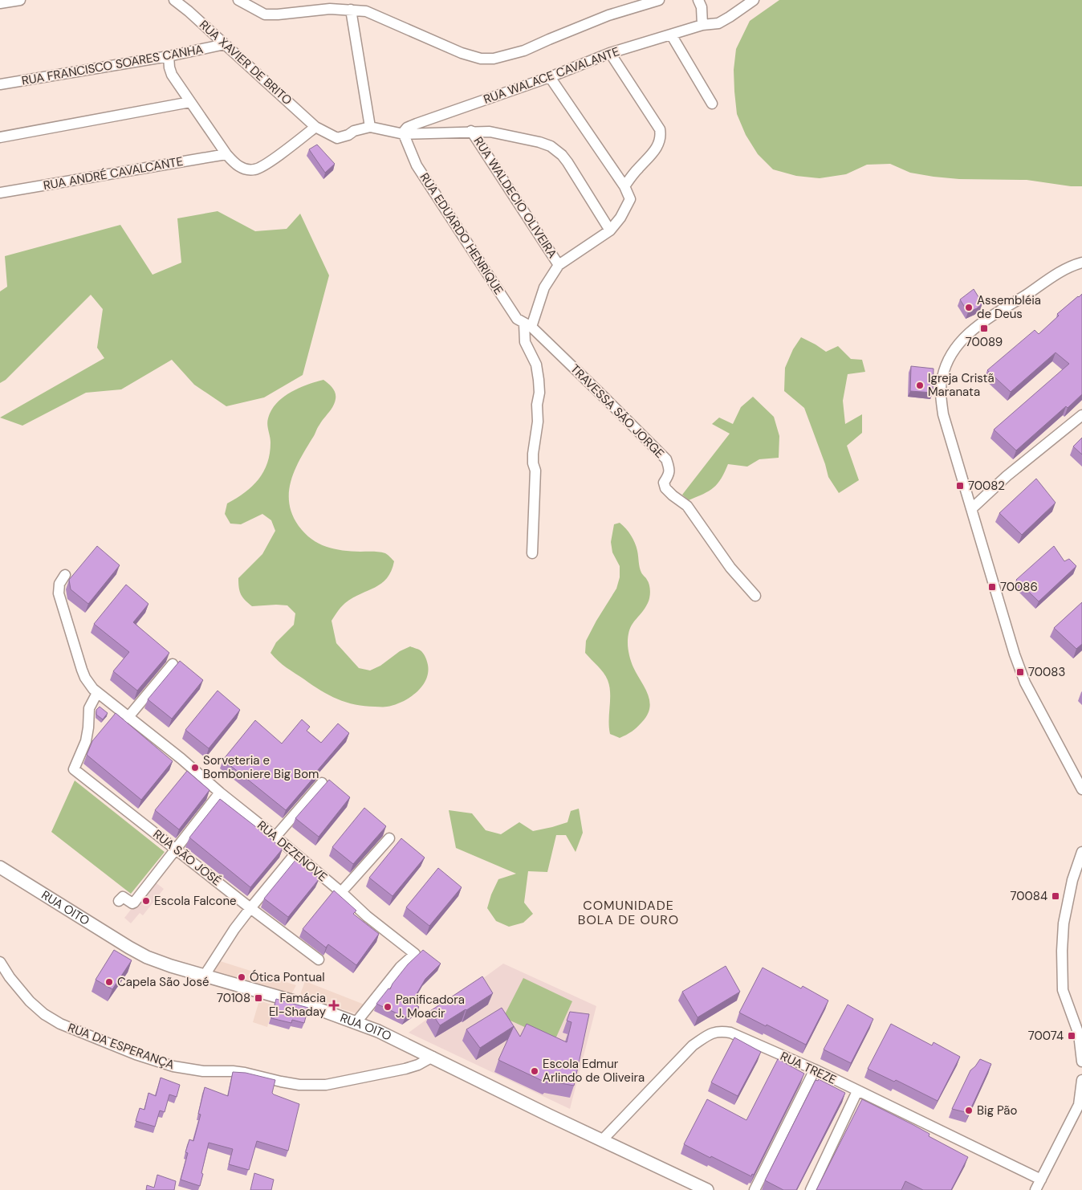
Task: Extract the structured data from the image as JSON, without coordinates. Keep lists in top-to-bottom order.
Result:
{
  "streets": {
    "street": [
      "RUA XAVIER DE BRITO",
      "RUA FRANCISCO SOARES CANHA",
      "RUA WALACE CAVALANTE",
      "RUA ANDRÉ CAVALCANTE",
      "RUA WALDECIO OLIVEIRA",
      "RUA EDUARDO HENRIQUE",
      "TRAVESSA SÃO JORGE",
      "RUA DEZENOVE",
      "RUA SÃO JOSÉ",
      "RUA OITO",
      "RUA DA ESPERANÇA",
      "RUA TREZE"
    ]
  },
  "crossings": [
    ["RUA XAVIER DE BRITO", "RUA FRANCISCO SOARES CANHA"],
    ["RUA WALACE CAVALANTE", "RUA EDUARDO HENRIQUE"],
    ["RUA EDUARDO HENRIQUE", "TRAVESSA SÃO JORGE"],
    ["RUA DEZENOVE", "RUA SÃO JOSÉ"],
    ["RUA DEZENOVE", "RUA OITO"],
    ["RUA OITO", "RUA DA ESPERANÇA"],
    ["RUA OITO", "RUA TREZE"]
  ],
  "districts": ["COMUNIDADE BOLA DE OURO"],
  "places": {
    "other": [
      "Assembléia de Deus",
      "Igreja Cristã Maranata",
      "Sorveteria e Bomboniere Big Bom",
      "Escola Falcone",
      "Ótica Pontual",
      "Capela São José",
      "Panificadora J. Moacir",
      "Escola Edmur Arlindo de Oliveira",
      "Big Pão"
    ],
    "transit": [
      "70089",
      "70082",
      "70086",
      "70083",
      "70084",
      "70108",
      "70074"
    ],
    "health": ["Famácia El-Shaday"]
  }
}
